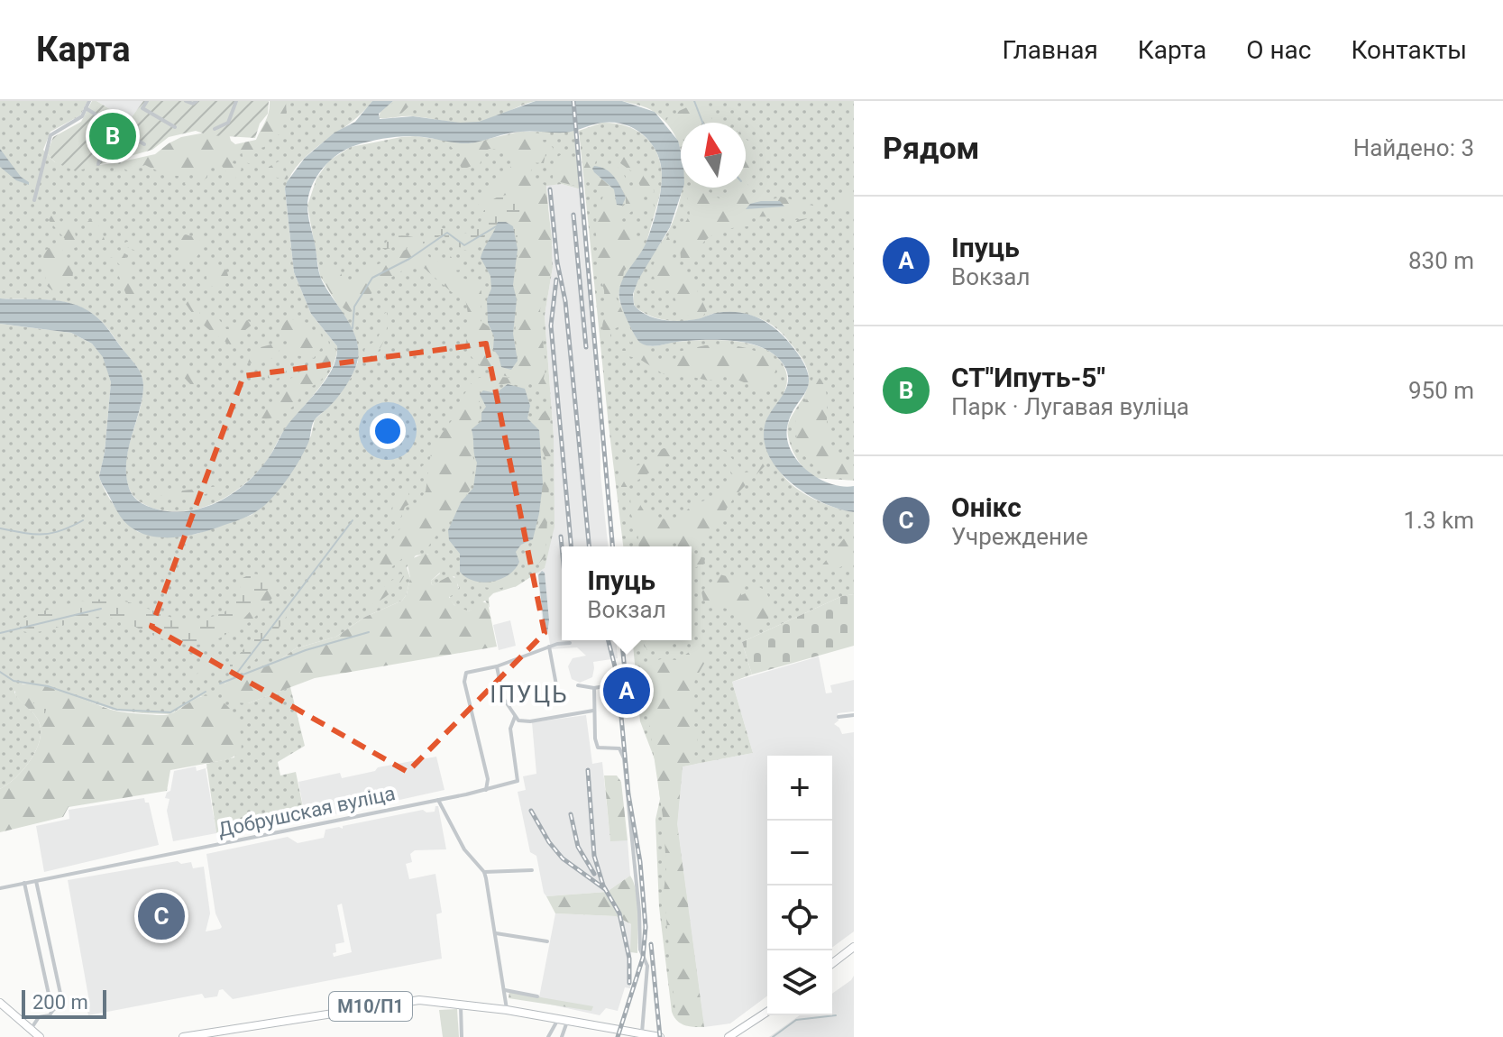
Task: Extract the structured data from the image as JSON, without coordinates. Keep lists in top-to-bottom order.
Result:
{
  "streets": {
    "main road": ["М10/П1"],
    "street": ["Добрушская вуліца"]
  },
  "districts": ["ІПУЦЬ"],
  "scale_bar": "200 m",
  "north": "top",
  "page": {
    "header": "Карта",
    "nav": [
      "Главная",
      "Карта",
      "О нас",
      "Контакты"
    ],
    "heading": ["Рядом", "Найдено: 3"],
    "pins": ["B", "A", "C"],
    "list": [
      {
        "mark": "A",
        "name": "Іпуць",
        "note": "Вокзал",
        "value": "830 m"
      },
      {
        "mark": "B",
        "name": "СТ\"Ипуть-5\"",
        "note": "Парк · Лугавая вуліца",
        "value": "950 m"
      },
      {
        "mark": "C",
        "name": "Онікс",
        "note": "Учреждение",
        "value": "1.3 km"
      }
    ],
    "popup": ["Іпуць", "Вокзал"],
    "map_buttons": ["+", "−"],
    "scale": "200 m"
  }
}
